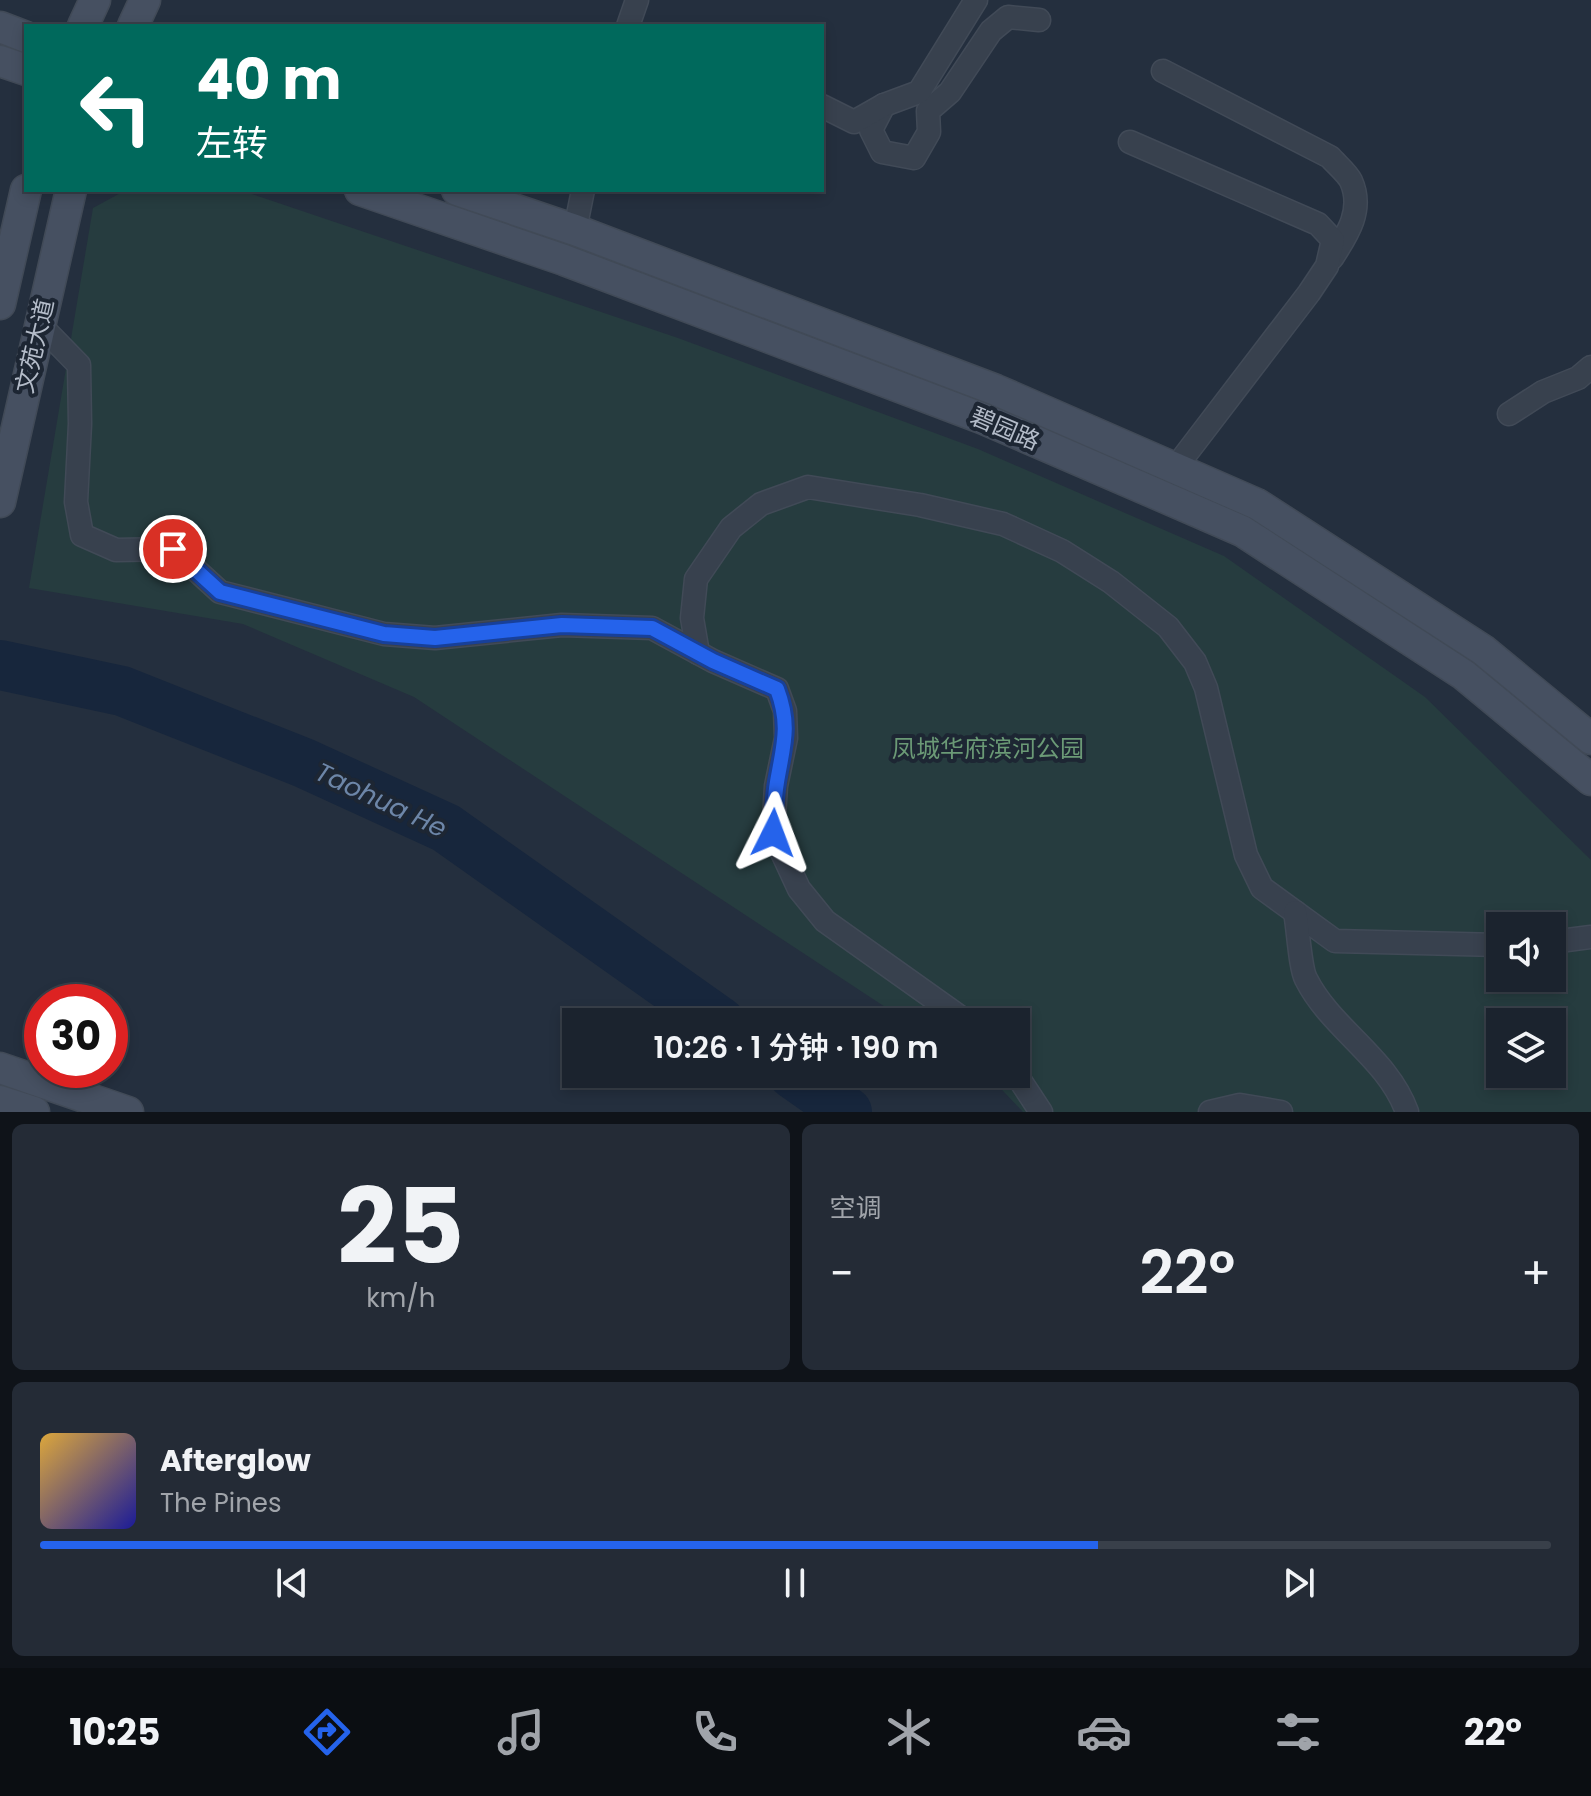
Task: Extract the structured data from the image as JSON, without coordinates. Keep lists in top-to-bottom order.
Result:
{
  "streets": {
    "main road": ["文苑大道", "碧园路"]
  },
  "water": ["Taohua He"],
  "parks": ["凤城华府滨河公园"],
  "page": {
    "turn": ["40 m", "左转"],
    "limit": "30",
    "trip": "10:26 · 1 分钟 · 190 m",
    "tile": [
      ["25", "km/h"],
      "空调"
    ],
    "heat": ["−", "22°", "+"],
    "song": ["Afterglow", "The Pines"],
    "tabs": ["10:25", "22°"]
  }
}
